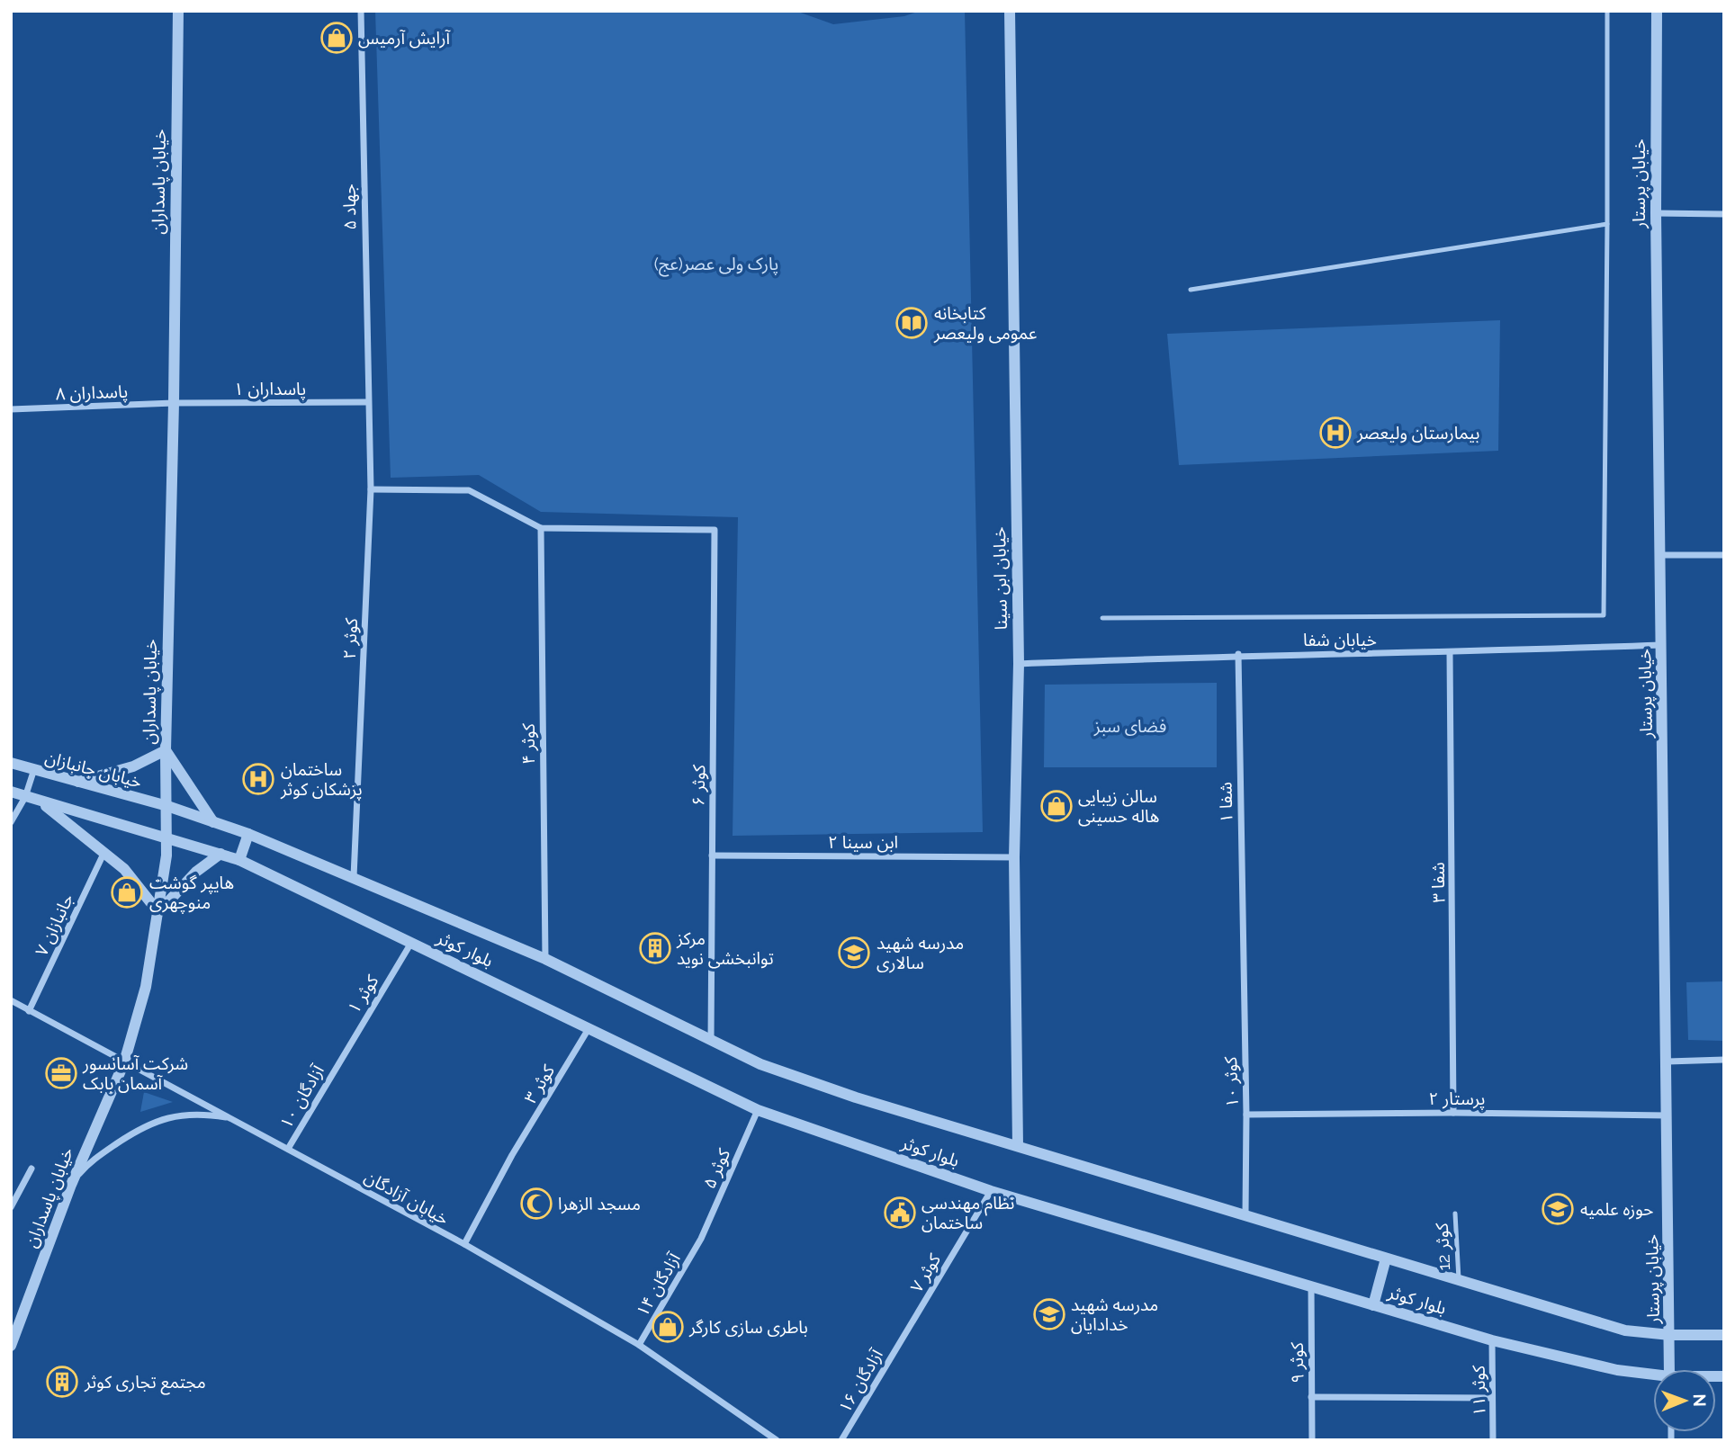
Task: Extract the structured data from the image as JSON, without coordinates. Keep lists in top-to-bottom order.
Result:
{
  "streets": {
    "street": [
      "خیابان پاسداران",
      "خیابان پرستار",
      "جهاد ۵",
      "پاسداران ۱",
      "پاسداران ۸",
      "خیابان ابن سینا",
      "کوثر ۲",
      "خیابان شفا",
      "کوثر ۴",
      "خیابان جانبازان",
      "کوثر ۶",
      "شفا ۱",
      "ابن سینا ۲",
      "شفا ۳",
      "جانبازان ۷",
      "بلوار کوثر",
      "کوثر ۱",
      "کوثر ۱۰",
      "کوثر ۳",
      "آزادگان ۱۰",
      "پرستار ۲",
      "کوثر ۵",
      "خیابان آزادگان",
      "کوثر ۷",
      "آزادگان ۱۴",
      "کوثر ۹",
      "آزادگان ۱۶",
      "کوثر ۱۱"
    ],
    "lane": ["کوثر 12"]
  },
  "crossings": [
    ["خیابان پاسداران", "پاسداران ۱"],
    ["خیابان پاسداران", "پاسداران ۸"],
    ["خیابان پاسداران", "خیابان جانبازان"],
    ["خیابان پاسداران", "بلوار کوثر"],
    ["خیابان پاسداران", "خیابان آزادگان"],
    ["خیابان پرستار", "خیابان شفا"],
    ["خیابان پرستار", "بلوار کوثر"],
    ["خیابان پرستار", "پرستار ۲"],
    ["جهاد ۵", "پاسداران ۱"],
    ["جهاد ۵", "کوثر ۲"],
    ["پاسداران ۱", "پاسداران ۸"],
    ["پاسداران ۱", "کوثر ۲"],
    ["خیابان ابن سینا", "خیابان شفا"],
    ["خیابان ابن سینا", "ابن سینا ۲"],
    ["خیابان ابن سینا", "بلوار کوثر"],
    ["کوثر ۲", "بلوار کوثر"],
    ["خیابان شفا", "شفا ۱"],
    ["خیابان شفا", "شفا ۳"],
    ["کوثر ۴", "کوثر ۶"],
    ["کوثر ۴", "بلوار کوثر"],
    ["خیابان جانبازان", "بلوار کوثر"],
    ["کوثر ۶", "ابن سینا ۲"],
    ["کوثر ۶", "بلوار کوثر"],
    ["شفا ۱", "کوثر ۱۰"],
    ["شفا ۳", "پرستار ۲"],
    ["جانبازان ۷", "خیابان آزادگان"],
    ["بلوار کوثر", "کوثر ۱"],
    ["بلوار کوثر", "کوثر ۱۰"],
    ["بلوار کوثر", "کوثر ۳"],
    ["بلوار کوثر", "کوثر ۵"],
    ["بلوار کوثر", "کوثر 12"],
    ["بلوار کوثر", "کوثر ۷"],
    ["بلوار کوثر", "کوثر ۹"],
    ["بلوار کوثر", "کوثر ۱۱"],
    ["کوثر ۱", "آزادگان ۱۰"],
    ["کوثر ۱۰", "پرستار ۲"],
    ["کوثر ۳", "خیابان آزادگان"],
    ["آزادگان ۱۰", "خیابان آزادگان"],
    ["کوثر ۵", "آزادگان ۱۴"],
    ["خیابان آزادگان", "آزادگان ۱۴"],
    ["کوثر ۷", "آزادگان ۱۶"]
  ],
  "parks": ["پارک ولی عصر(عج)", "فضای سبز"],
  "places": {
    "shop": [
      "آرایش آرمیس",
      "سالن زیبایی هاله حسینی",
      "هایپر گوشت منوچهری",
      "باطری سازی کارگر"
    ],
    "library": ["کتابخانه عمومی ولیعصر"],
    "hospital": ["بیمارستان ولیعصر", "ساختمان پزشکان کوثر"],
    "building": ["مرکز توانبخشی نوید", "مجتمع تجاری کوثر"],
    "school or university": ["مدرسه شهید سالاری", "حوزه علمیه", "مدرسه شهید خدادایان"],
    "office": ["شرکت آسانسور آسمان بابک"],
    "mosque": ["مسجد الزهرا"],
    "public building": ["نظام مهندسی ساختمان"]
  },
  "north": "right"
}
